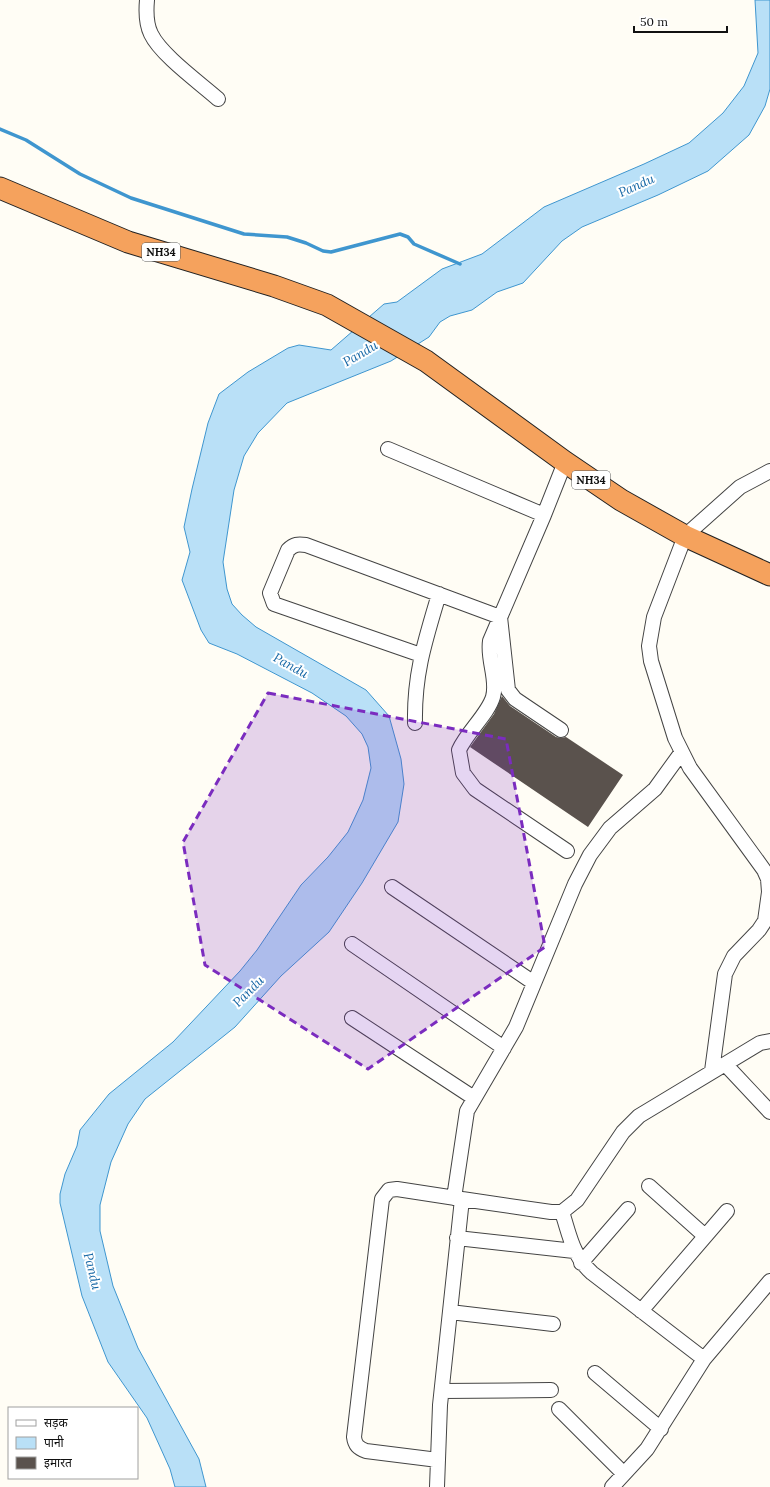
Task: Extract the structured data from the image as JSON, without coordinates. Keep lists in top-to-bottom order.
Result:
{
  "streets": {
    "highway": ["NH34"]
  },
  "water": ["Pandu"],
  "legend": ["सड़क", "पानी", "इमारत"],
  "scale_bar": "50 m"
}
